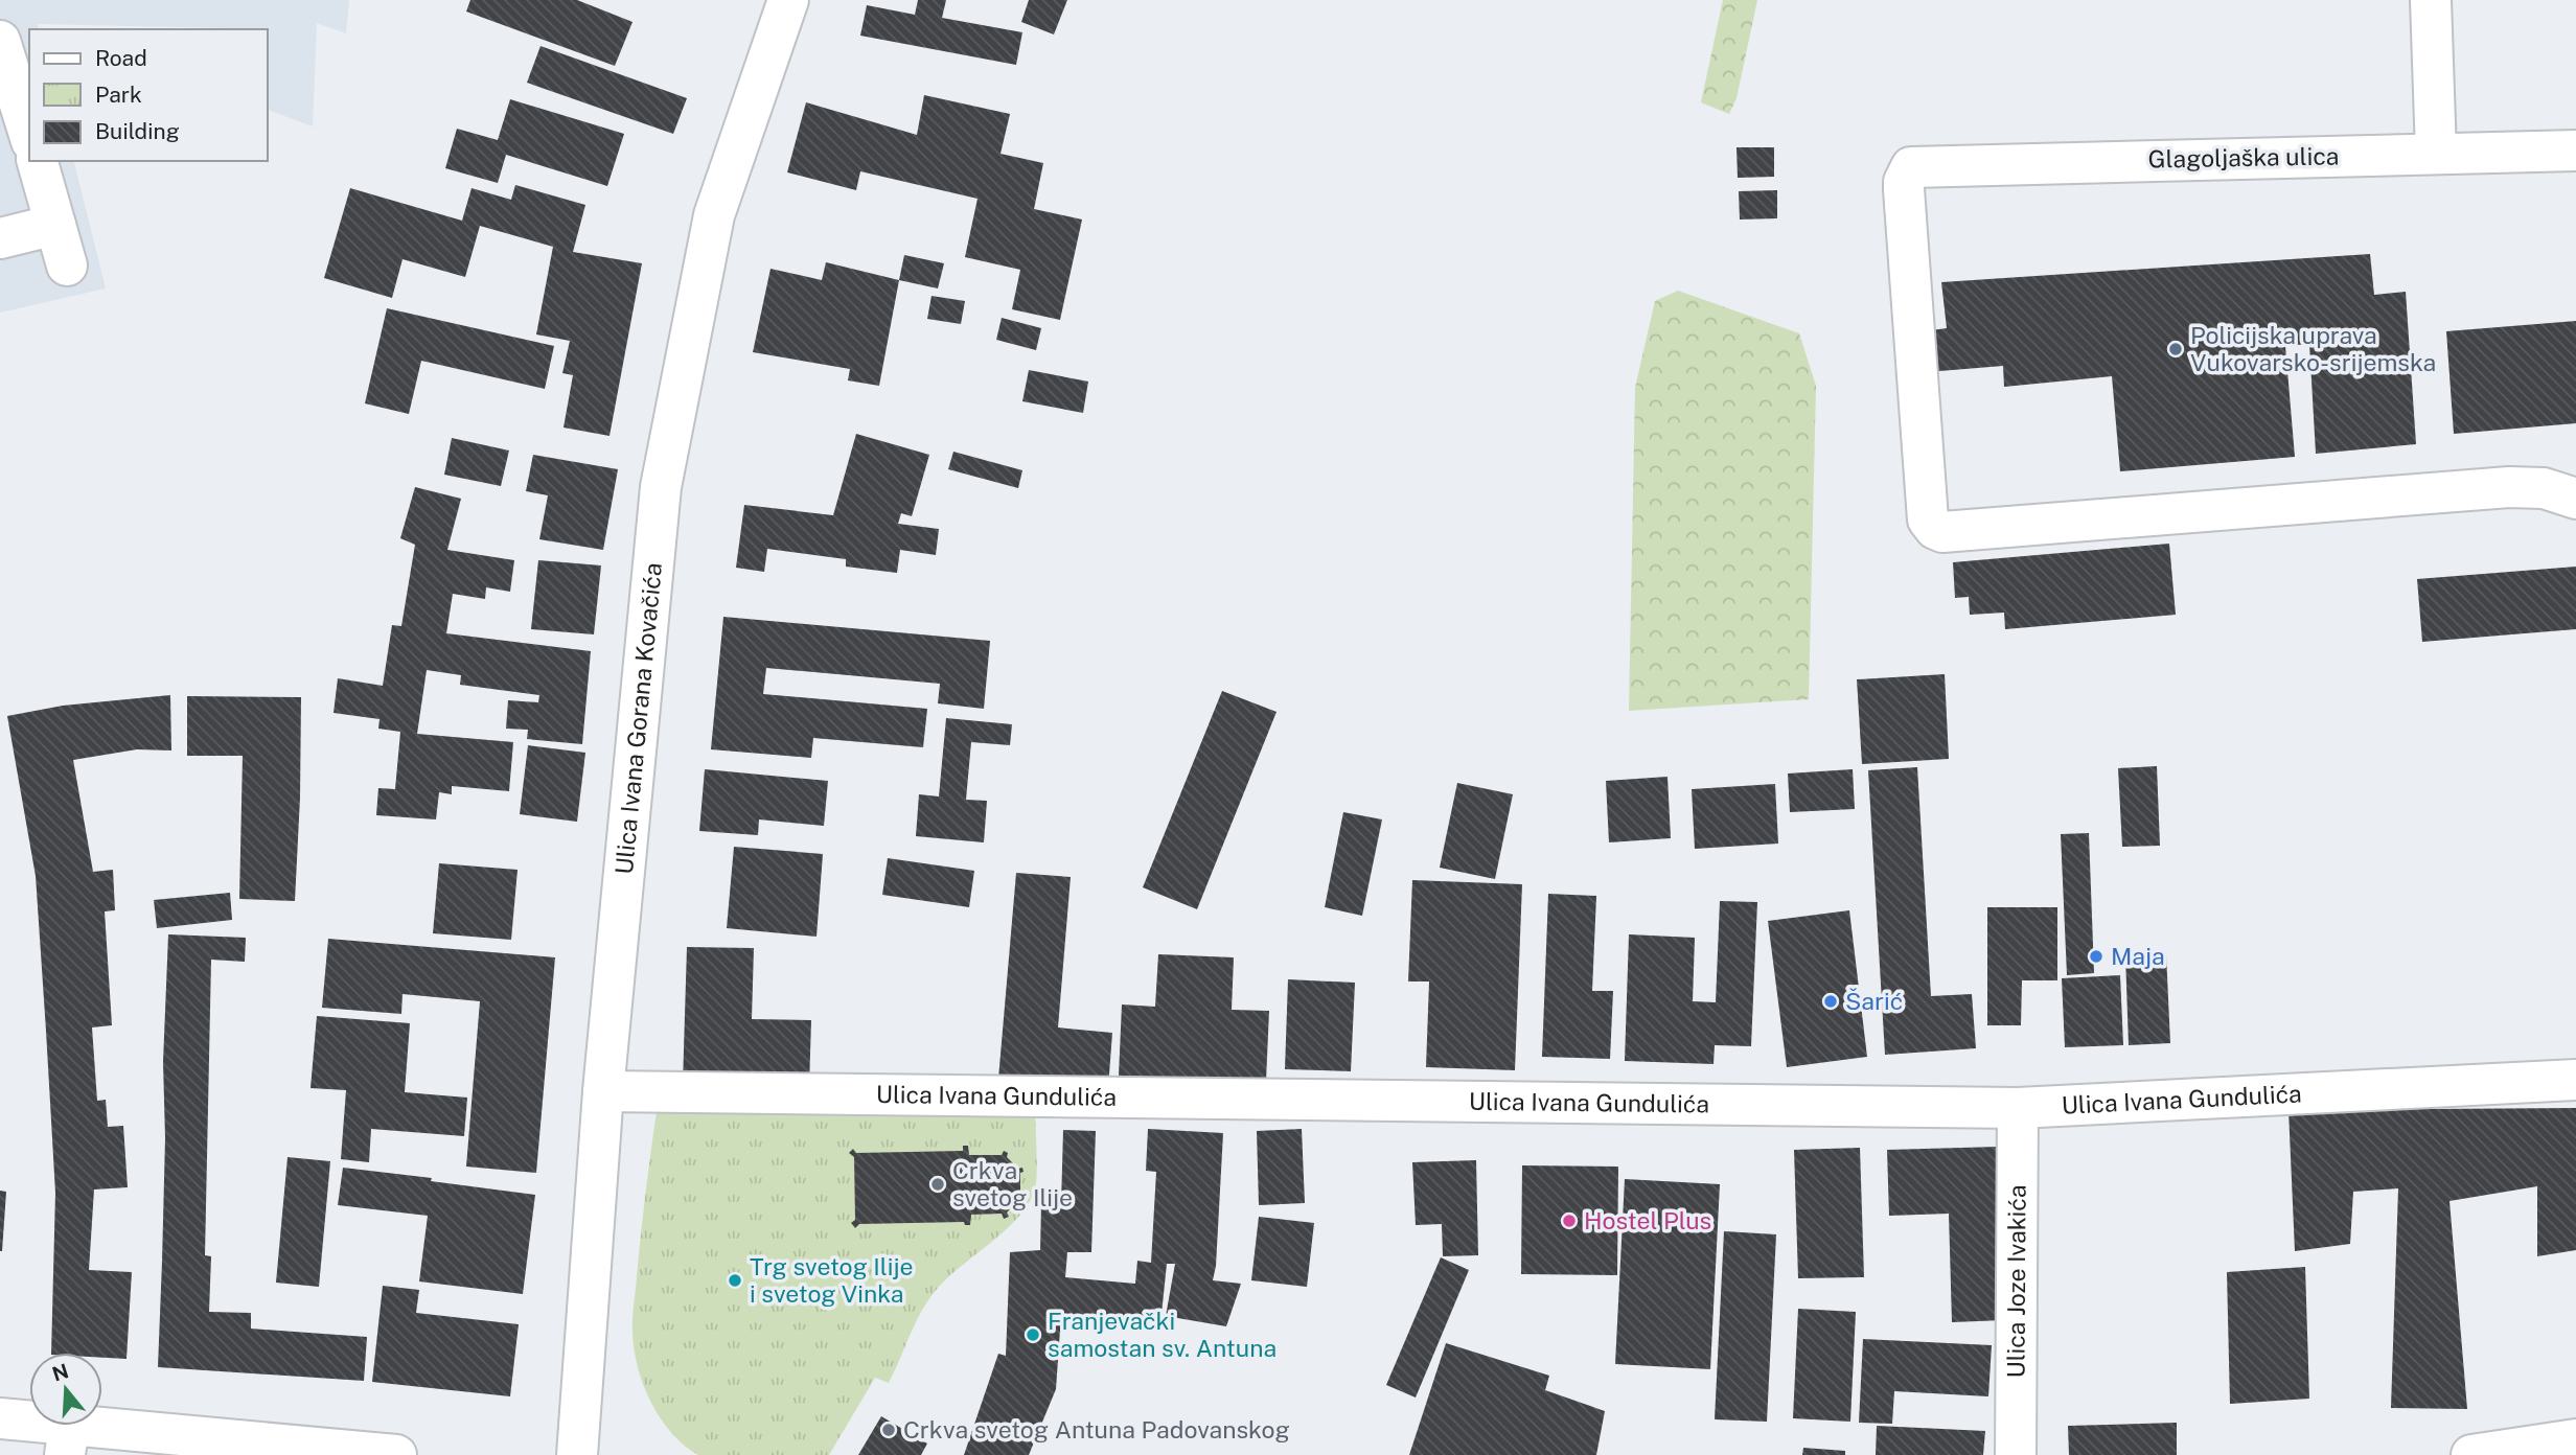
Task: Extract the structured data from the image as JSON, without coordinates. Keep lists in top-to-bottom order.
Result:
{
  "streets": {
    "street": [
      "Glagoljaška ulica",
      "Ulica Ivana Gorana Kovačića",
      "Ulica Ivana Gundulića",
      "Ulica Joze Ivakića"
    ]
  },
  "crossings": [
    ["Ulica Ivana Gorana Kovačića", "Ulica Ivana Gundulića"],
    ["Ulica Ivana Gundulića", "Ulica Joze Ivakića"]
  ],
  "places": [
    "Policijska uprava Vukovarsko-srijemska",
    "Maja",
    "Šarić",
    "Crkva svetog Ilije",
    "Hostel Plus",
    "Trg svetog Ilije i svetog Vinka",
    "Franjevački samostan sv. Antuna",
    "Crkva svetog Antuna Padovanskog"
  ],
  "legend": ["Road", "Park", "Building"],
  "north": "top"
}
